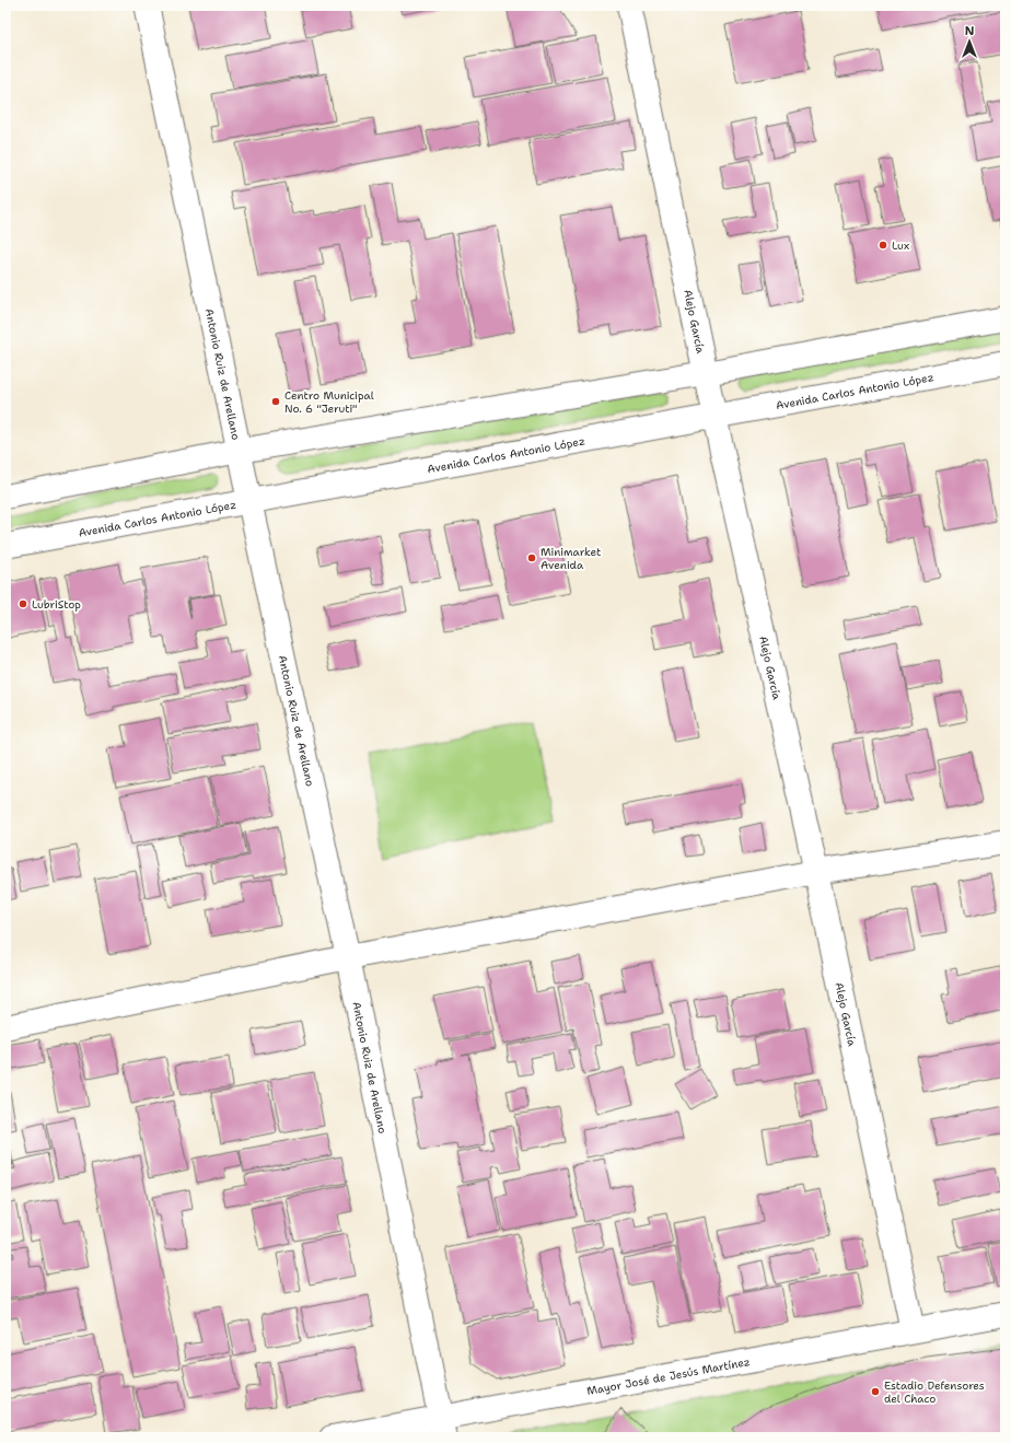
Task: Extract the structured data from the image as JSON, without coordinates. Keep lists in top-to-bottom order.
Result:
{
  "streets": {
    "street": [
      "Alejo García",
      "Antonio Ruiz de Arellano",
      "Avenida Carlos Antonio López",
      "Mayor José de Jesús Martínez"
    ]
  },
  "crossings": [
    ["Alejo García", "Avenida Carlos Antonio López"],
    ["Alejo García", "Mayor José de Jesús Martínez"],
    ["Antonio Ruiz de Arellano", "Avenida Carlos Antonio López"],
    ["Antonio Ruiz de Arellano", "Mayor José de Jesús Martínez"]
  ],
  "places": [
    "Lux",
    "Centro Municipal No. 6 \"Jeruti\"",
    "Minimarket Avenida",
    "LubriStop",
    "Estadio Defensores del Chaco"
  ],
  "north": "top"
}
